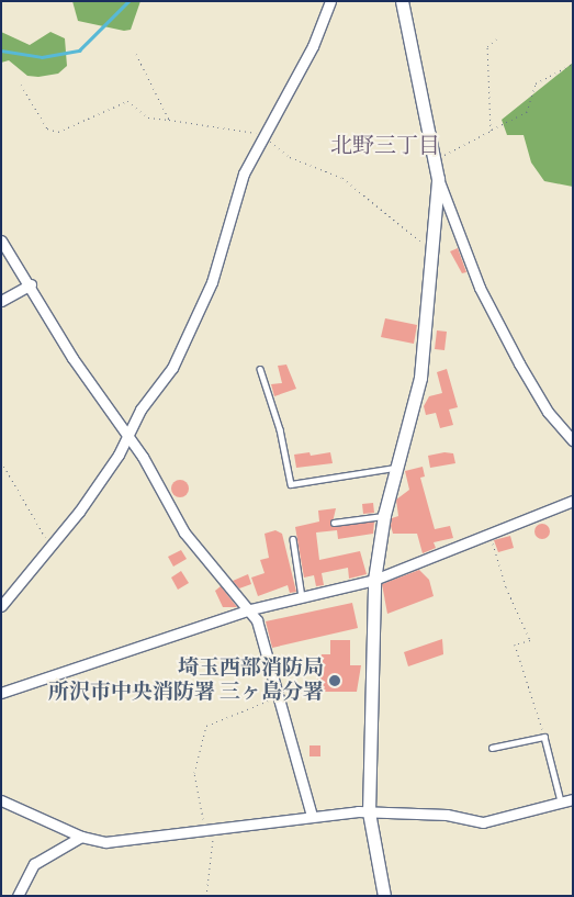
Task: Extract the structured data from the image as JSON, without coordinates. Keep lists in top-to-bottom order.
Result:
{
  "districts": ["北野三丁目"],
  "places": ["埼玉西部消防局 所沢市中央消防署 三ヶ島分署"]
}
